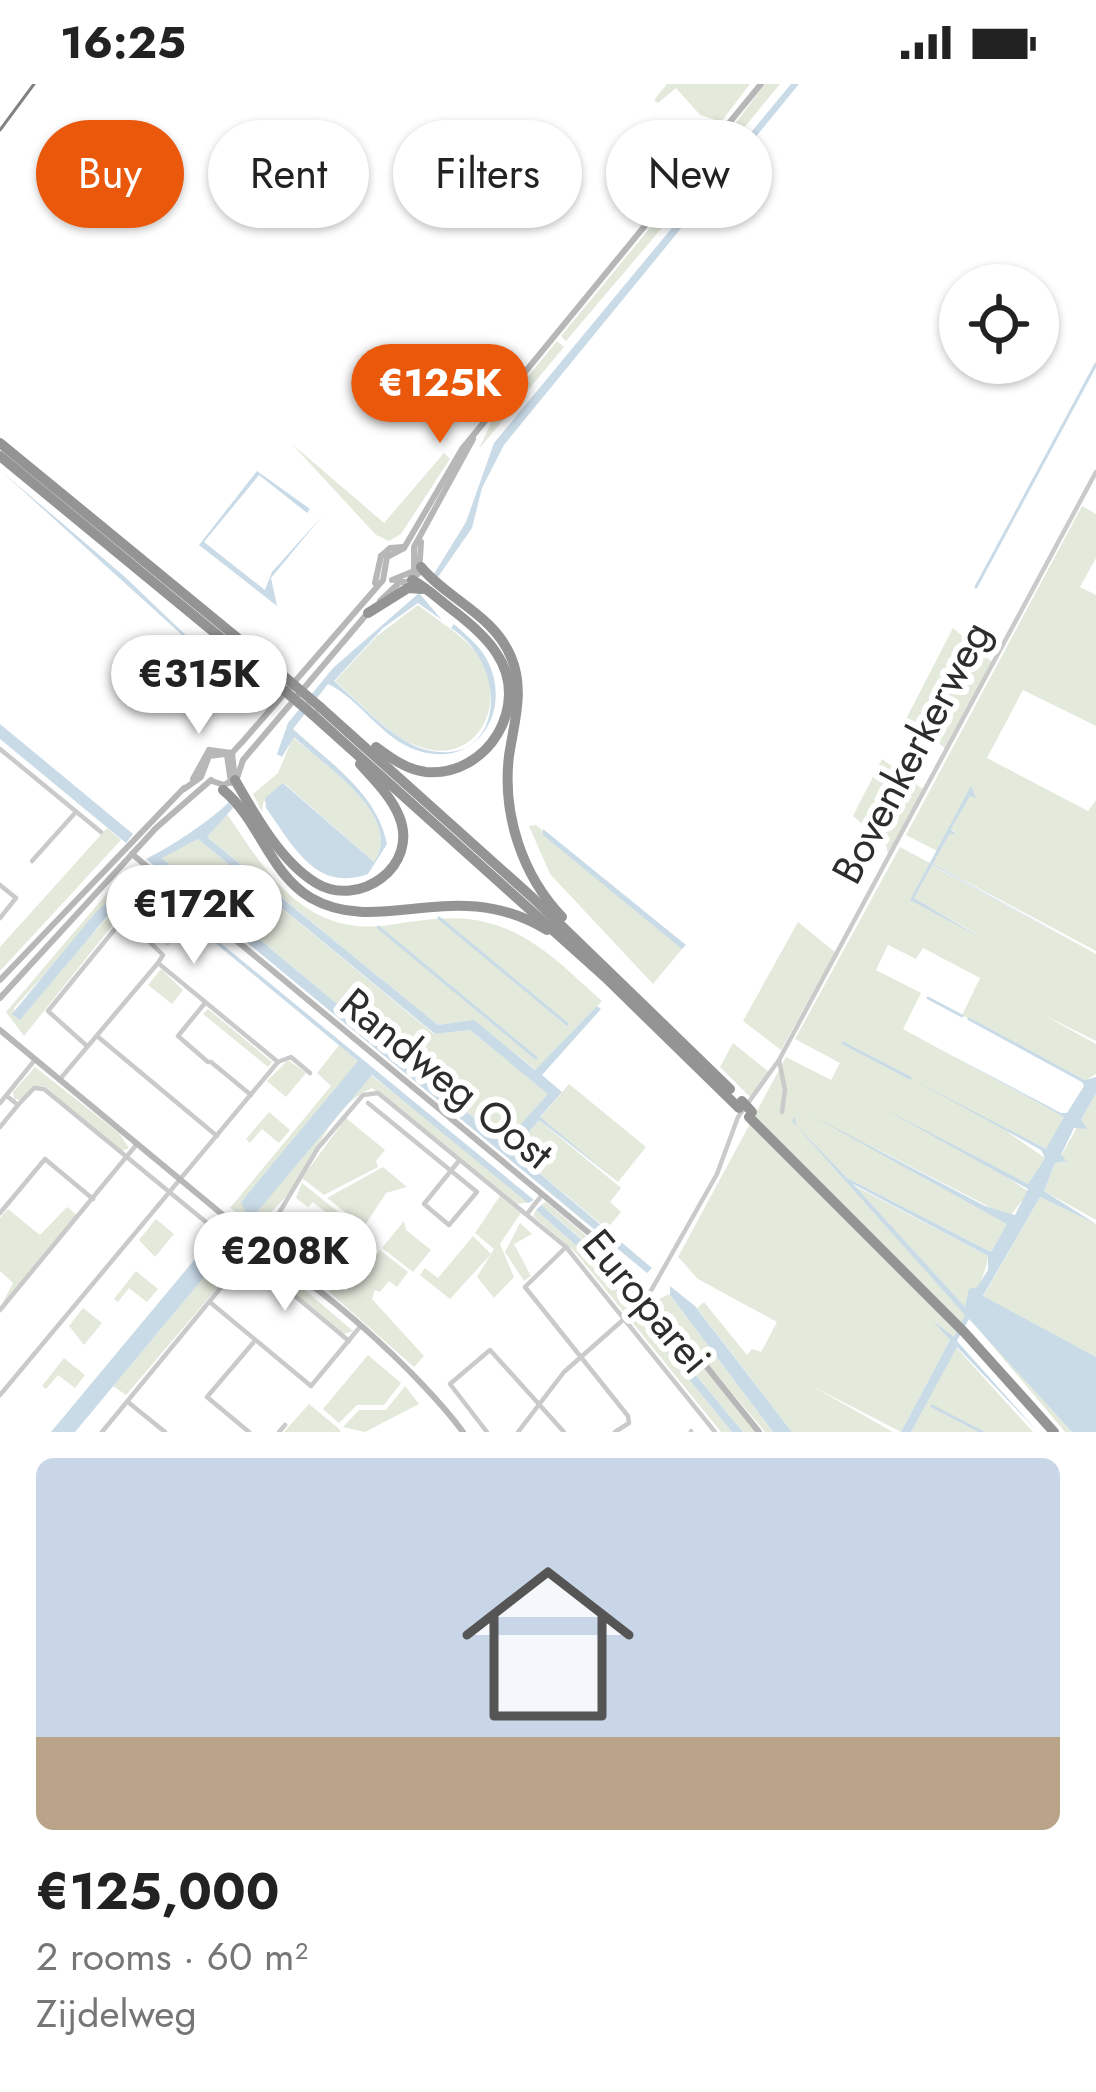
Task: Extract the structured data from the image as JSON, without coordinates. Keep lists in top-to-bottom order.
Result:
{
  "streets": {
    "main road": ["Randweg Oost"],
    "street": ["Bovenkerkerweg", "Europarei"]
  },
  "crossings": [
    ["Bovenkerkerweg", "Randweg Oost"],
    ["Randweg Oost", "Europarei"]
  ],
  "page": {
    "status": "16:25",
    "chip": [
      "Buy",
      "Rent",
      "Filters",
      "New"
    ],
    "price": [
      "€125K",
      "€315K",
      "€172K",
      "€208K"
    ],
    "list": [
      {
        "name": "€125,000",
        "note": "2 rooms · 60 m² · Zijdelweg"
      }
    ]
  }
}
